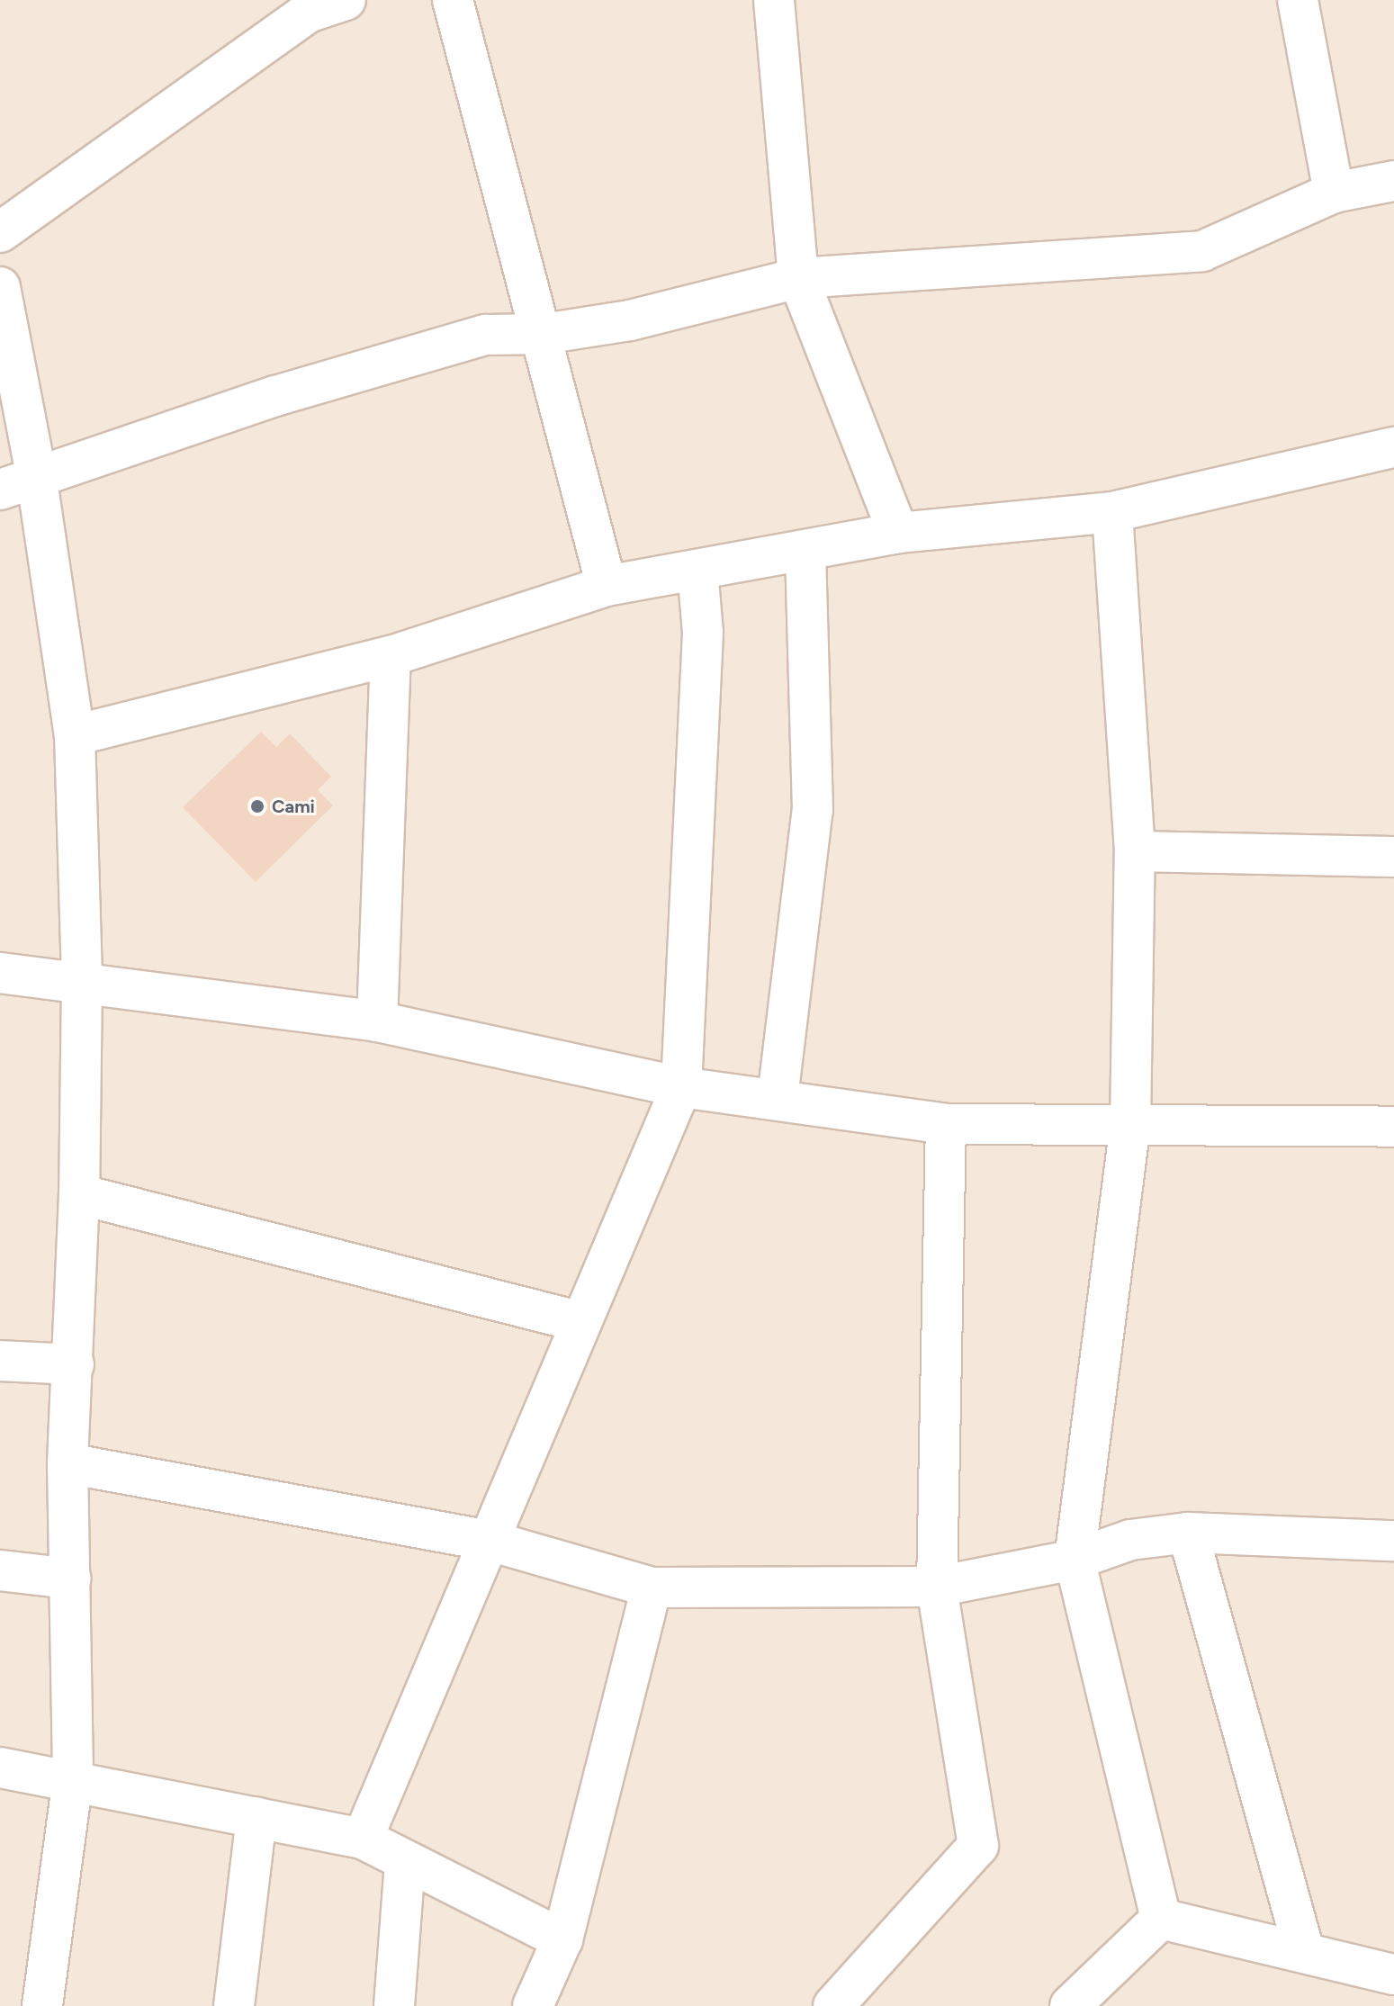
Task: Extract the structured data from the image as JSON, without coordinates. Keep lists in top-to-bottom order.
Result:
{
  "places": ["Cami"]
}
